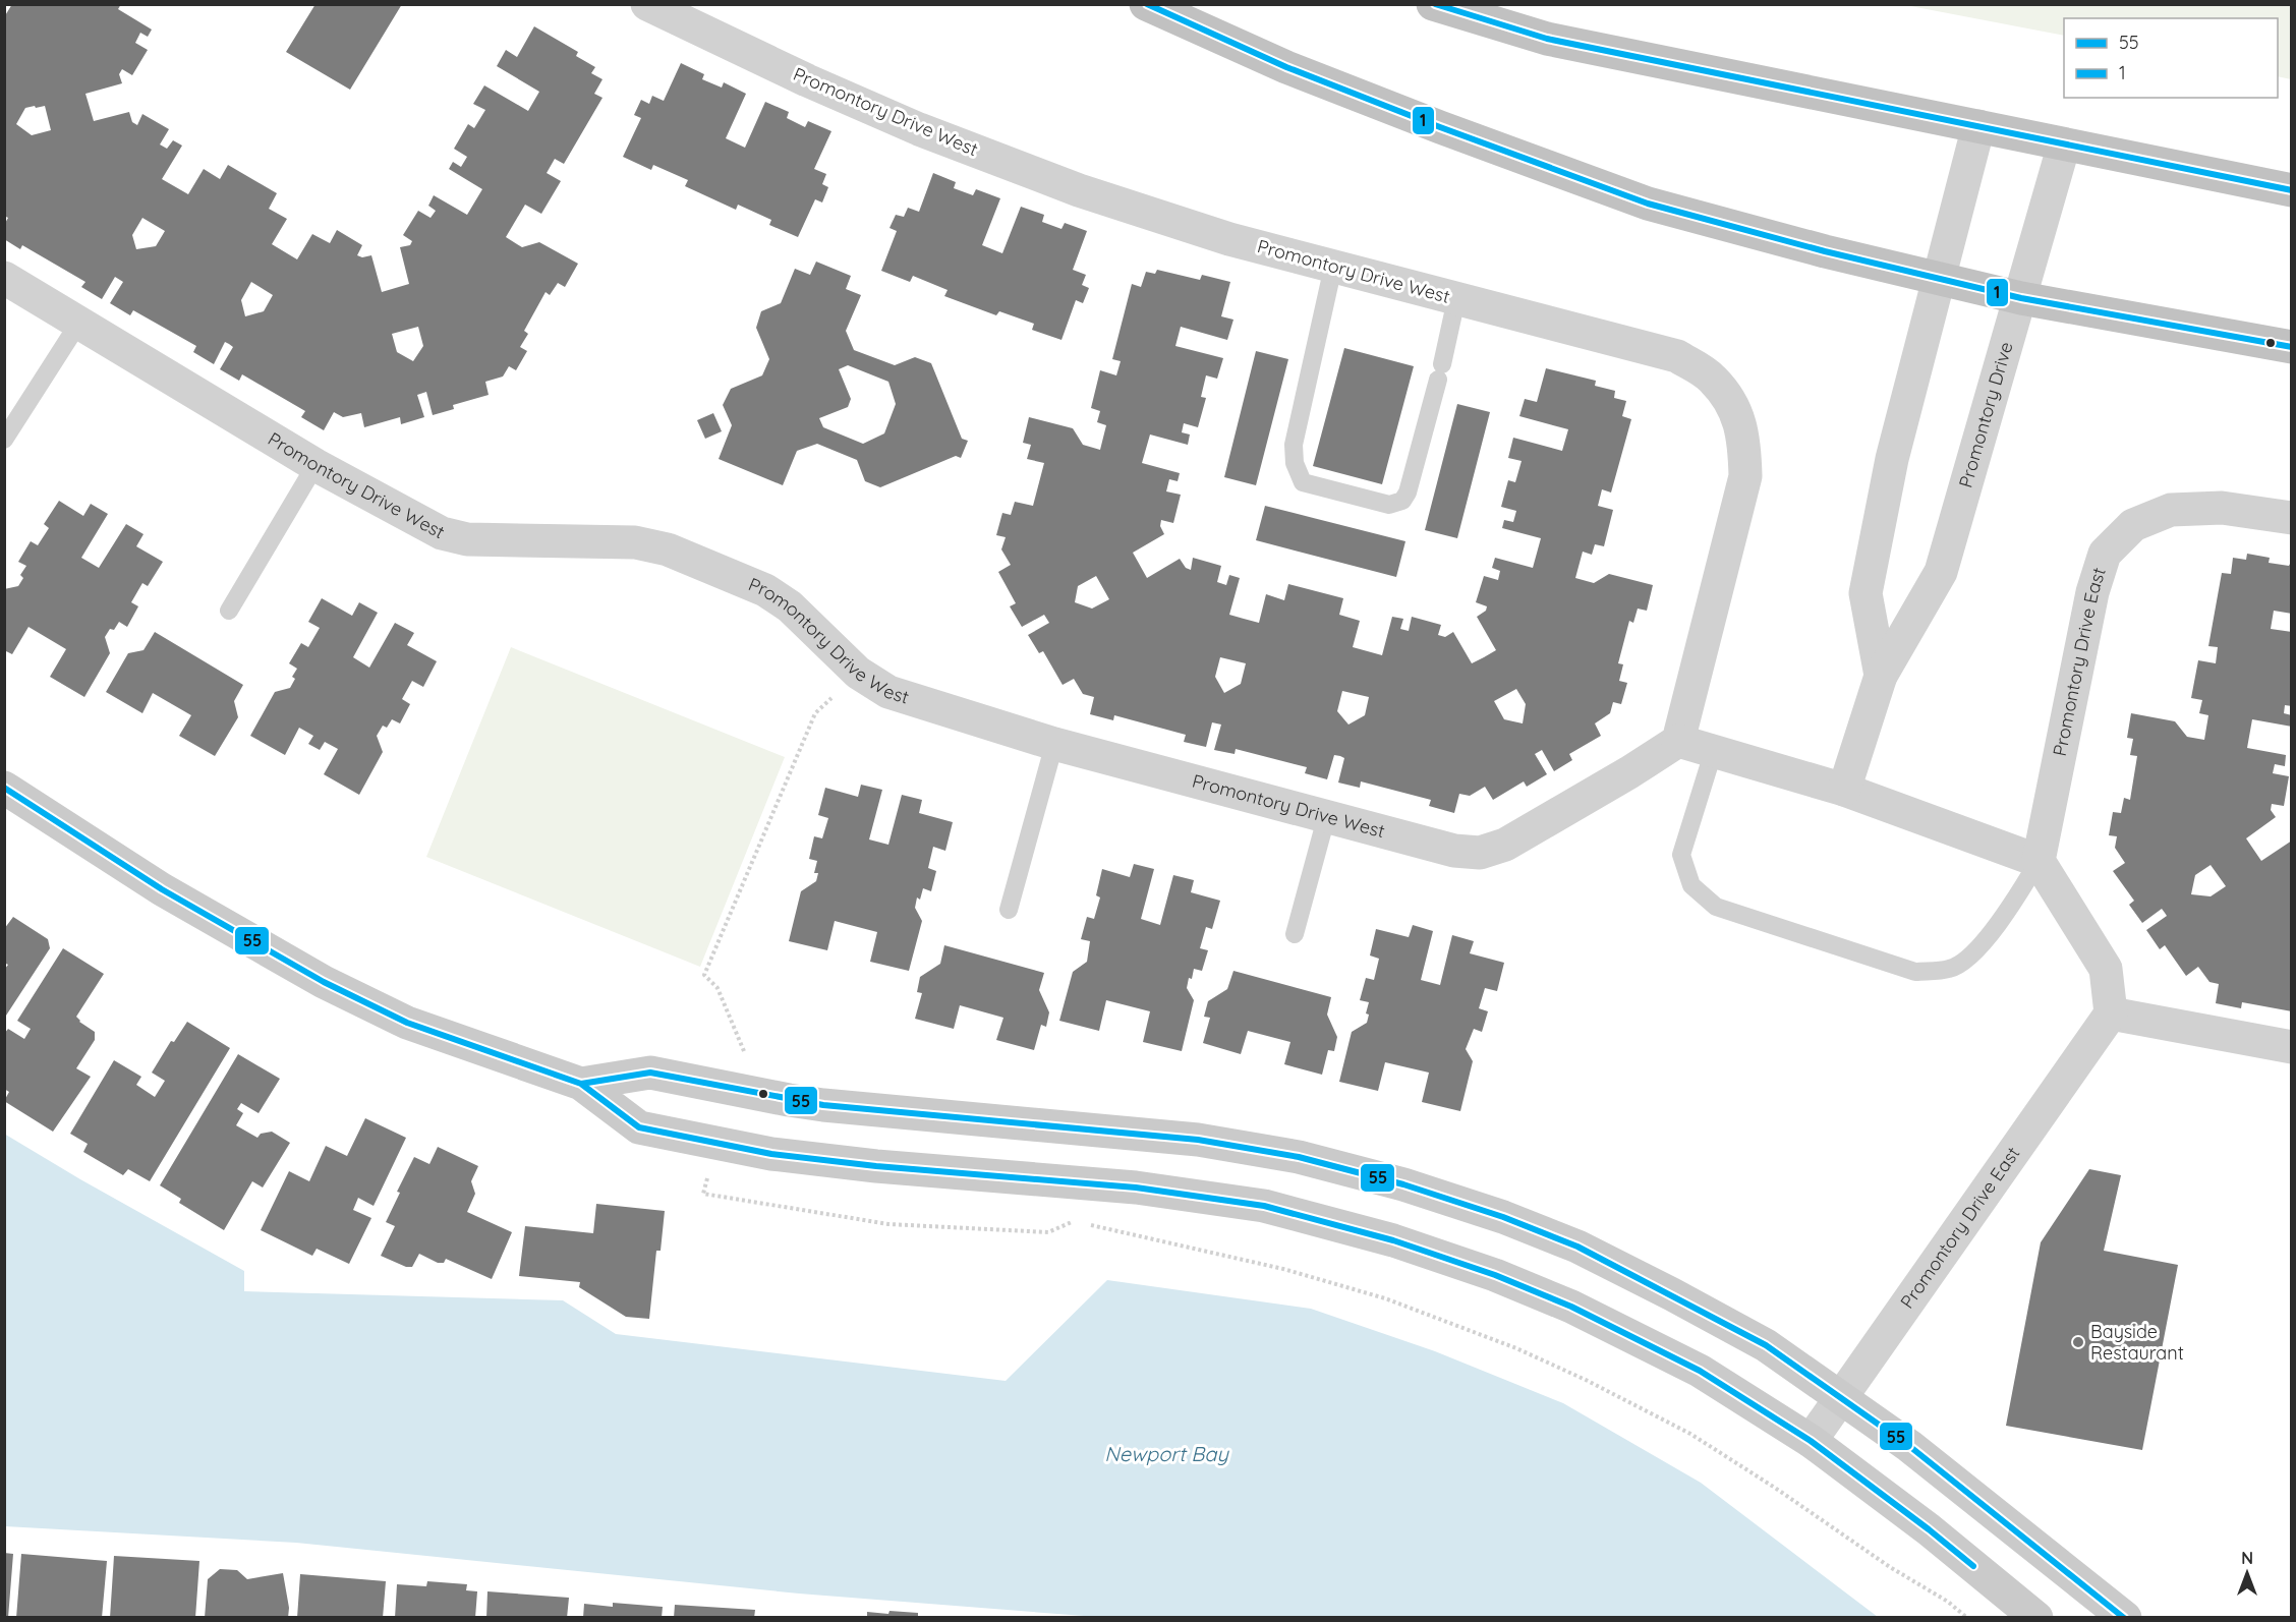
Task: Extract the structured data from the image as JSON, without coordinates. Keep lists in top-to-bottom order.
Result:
{
  "streets": {
    "street": ["Promontory Drive West", "Promontory Drive", "Promontory Drive East"]
  },
  "water": ["Newport Bay"],
  "places": ["Bayside Restaurant"],
  "lines": ["transit line 1", "transit line 55"],
  "legend": ["55", "1"],
  "north": "top"
}
